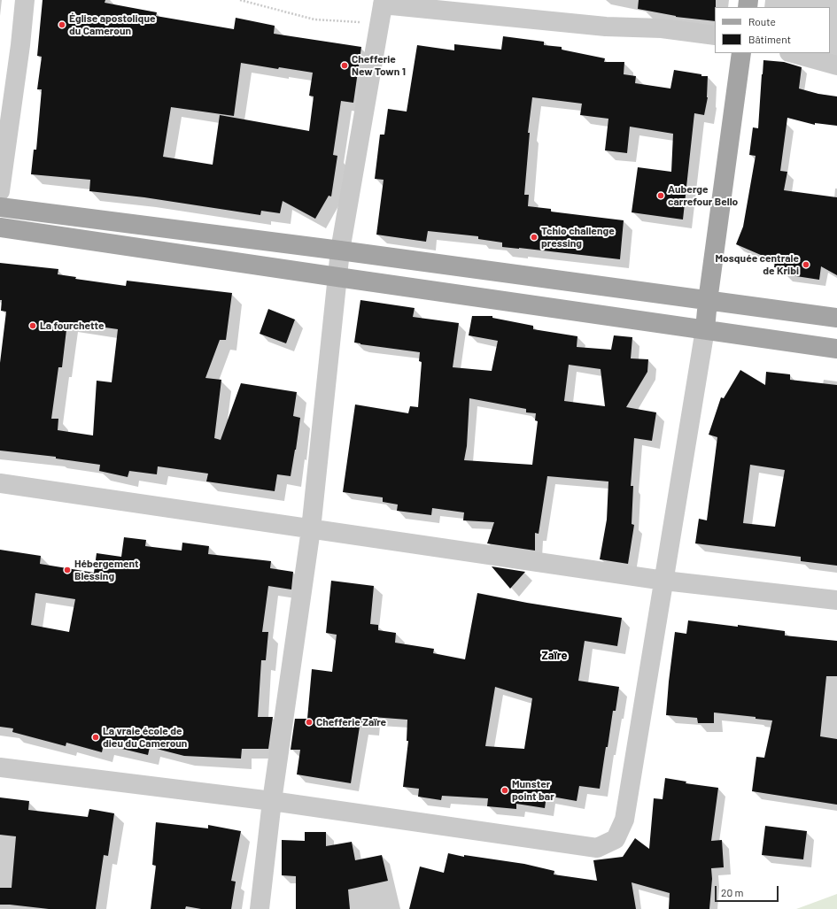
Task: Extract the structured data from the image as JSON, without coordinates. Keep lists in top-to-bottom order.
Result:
{
  "districts": ["Zaïre"],
  "places": [
    "Église apostolique du Cameroun",
    "Chefferie New Town 1",
    "Auberge carrefour Bello",
    "Tchio challenge pressing",
    "Mosquée centrale de Kribi",
    "La fourchette",
    "Hébergement Blessing",
    "Chefferie Zaïre",
    "La vraie école de dieu du Cameroun",
    "Munster point bar"
  ],
  "legend": ["Route", "Bâtiment"],
  "scale_bar": "20 m"
}
